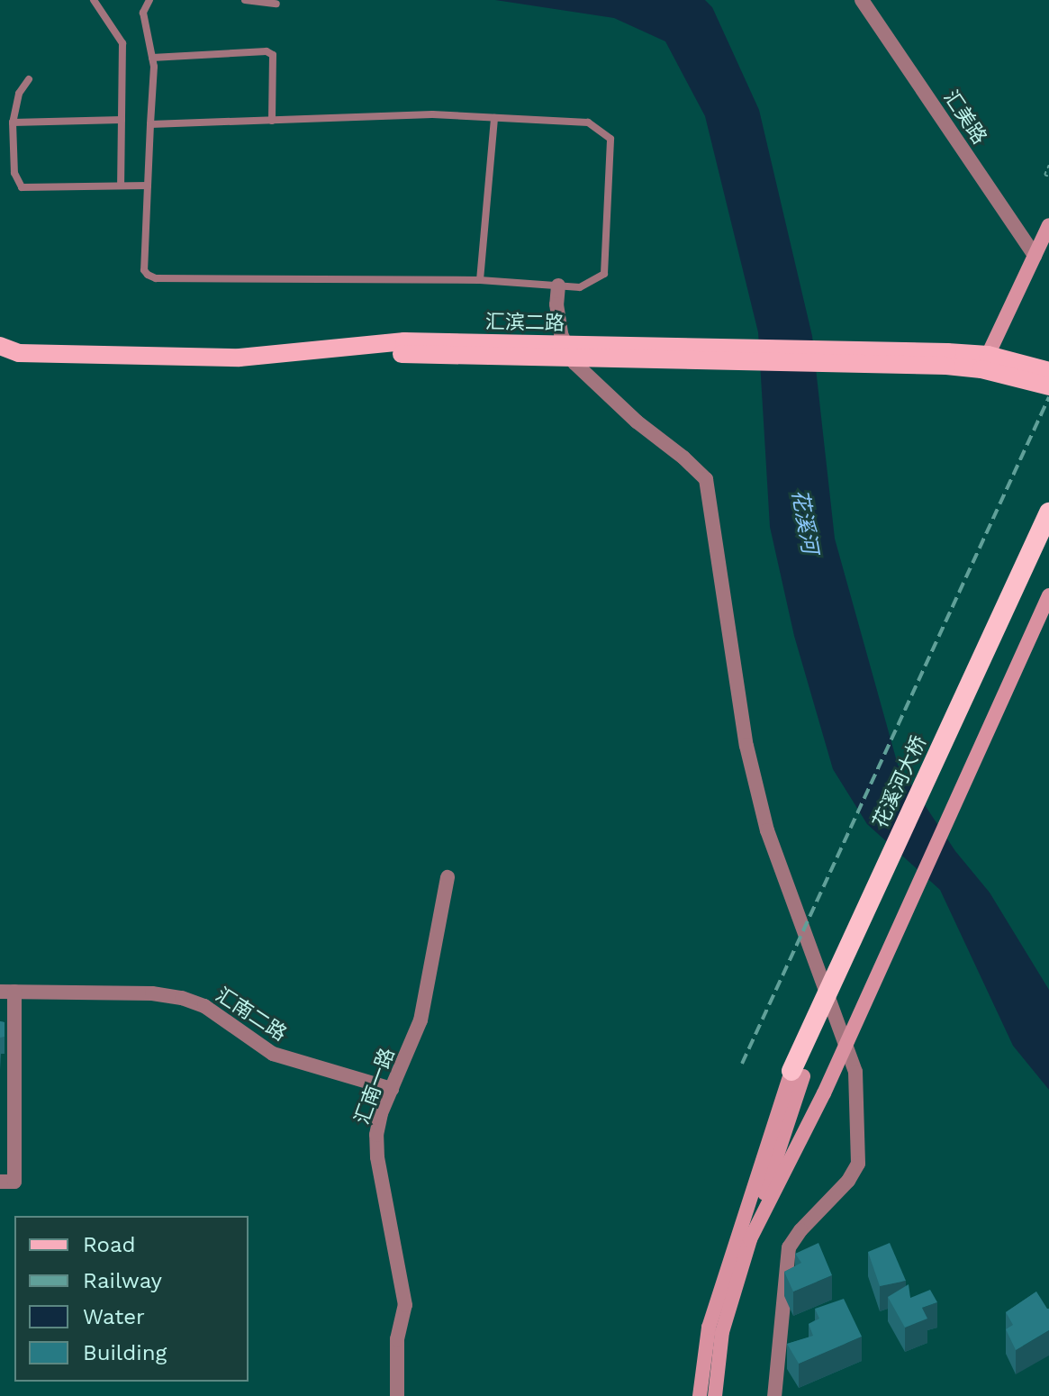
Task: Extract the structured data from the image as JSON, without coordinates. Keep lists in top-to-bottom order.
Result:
{
  "streets": {
    "highway": ["花溪河大桥"],
    "main road": ["汇滨二路"],
    "street": ["汇美路", "汇南二路", "汇南一路"]
  },
  "crossings": [
    ["汇南二路", "汇南一路"]
  ],
  "water": ["花溪河"],
  "legend": [
    "Road",
    "Railway",
    "Water",
    "Building"
  ]
}
